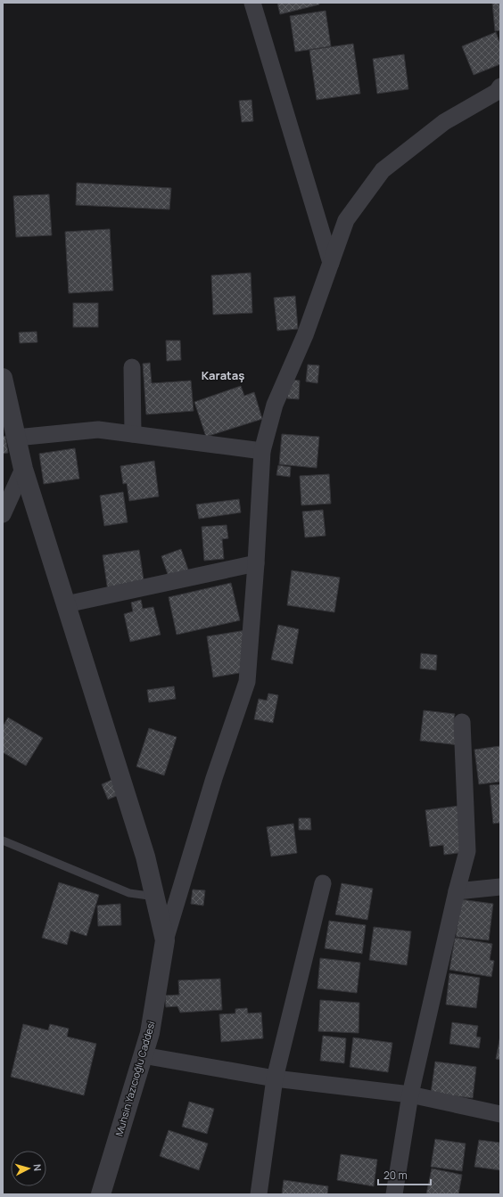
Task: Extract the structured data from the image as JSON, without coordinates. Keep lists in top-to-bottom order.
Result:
{
  "streets": {
    "street": ["Muhsin Yazıcıoğlu Caddesi"]
  },
  "districts": ["Karataş"],
  "scale_bar": "20 m",
  "north": "right"
}
